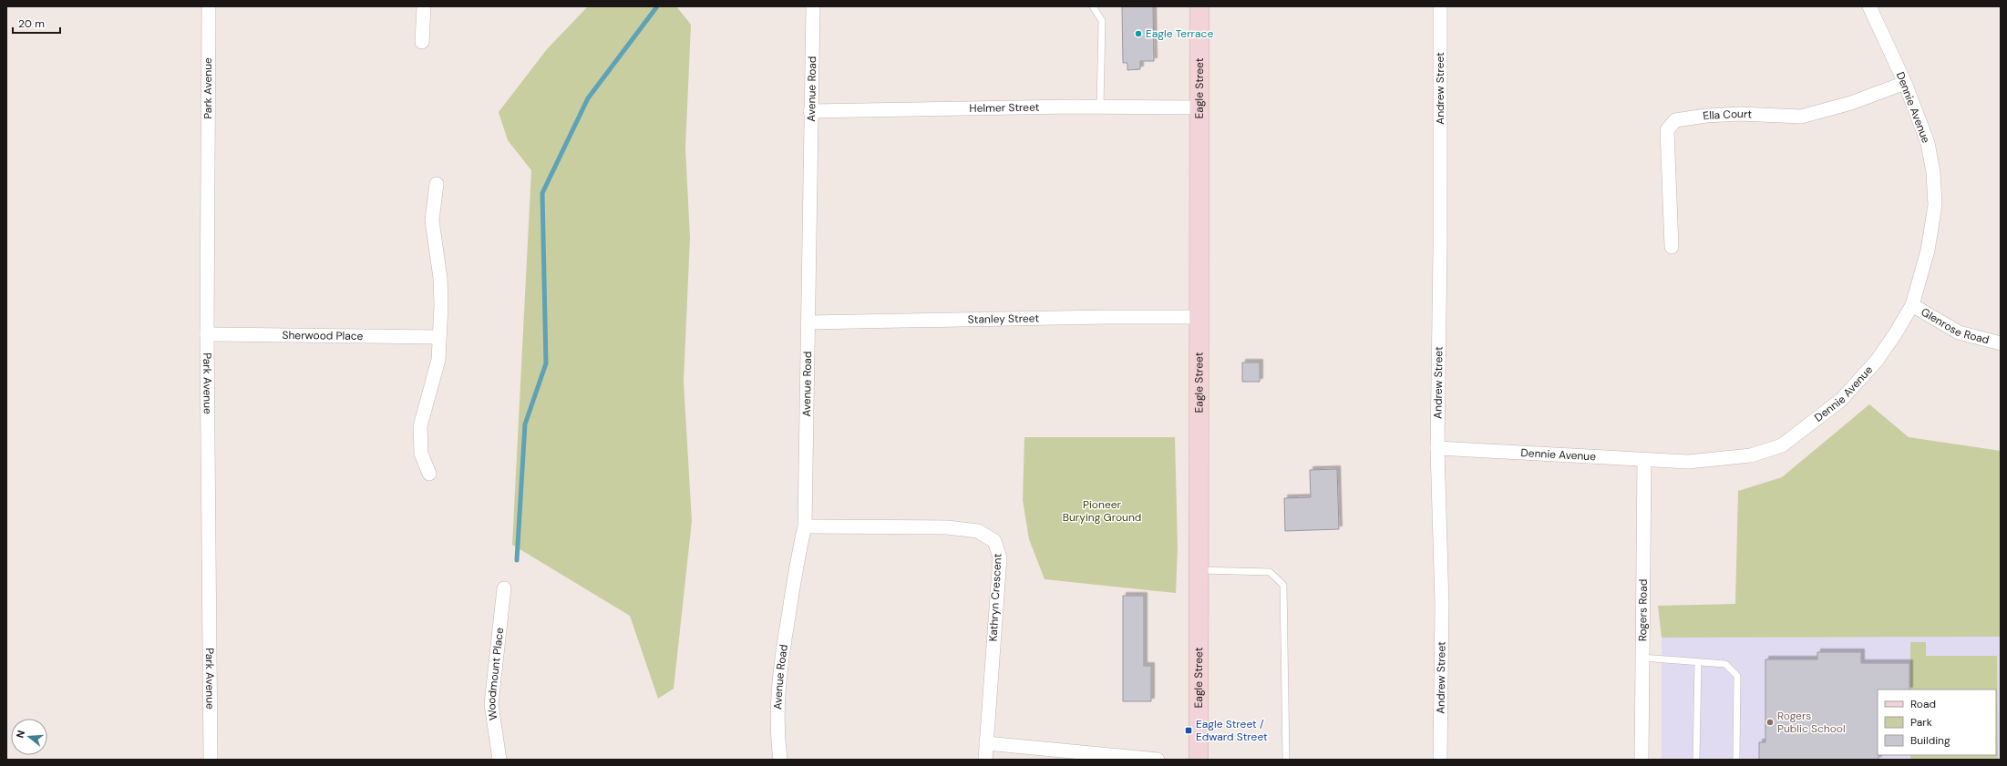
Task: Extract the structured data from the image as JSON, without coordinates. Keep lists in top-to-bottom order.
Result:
{
  "streets": {
    "main road": ["Eagle Street"],
    "street": [
      "Park Avenue",
      "Andrew Street",
      "Avenue Road",
      "Helmer Street",
      "Dennie Avenue",
      "Ella Court",
      "Stanley Street",
      "Glenrose Road",
      "Sherwood Place",
      "Kathryn Crescent",
      "Rogers Road",
      "Woodmount Place"
    ]
  },
  "crossings": [
    ["Park Avenue", "Sherwood Place"],
    ["Eagle Street", "Helmer Street"],
    ["Eagle Street", "Stanley Street"],
    ["Andrew Street", "Dennie Avenue"],
    ["Avenue Road", "Helmer Street"],
    ["Avenue Road", "Stanley Street"],
    ["Avenue Road", "Kathryn Crescent"],
    ["Dennie Avenue", "Ella Court"],
    ["Dennie Avenue", "Glenrose Road"],
    ["Dennie Avenue", "Rogers Road"]
  ],
  "parks": ["Pioneer Burying Ground"],
  "places": {
    "other": ["Eagle Terrace", "Rogers Public School"],
    "transit": ["Eagle Street / Edward Street"]
  },
  "legend": ["Road", "Park", "Building"],
  "scale_bar": "20 m",
  "north": "left"
}
